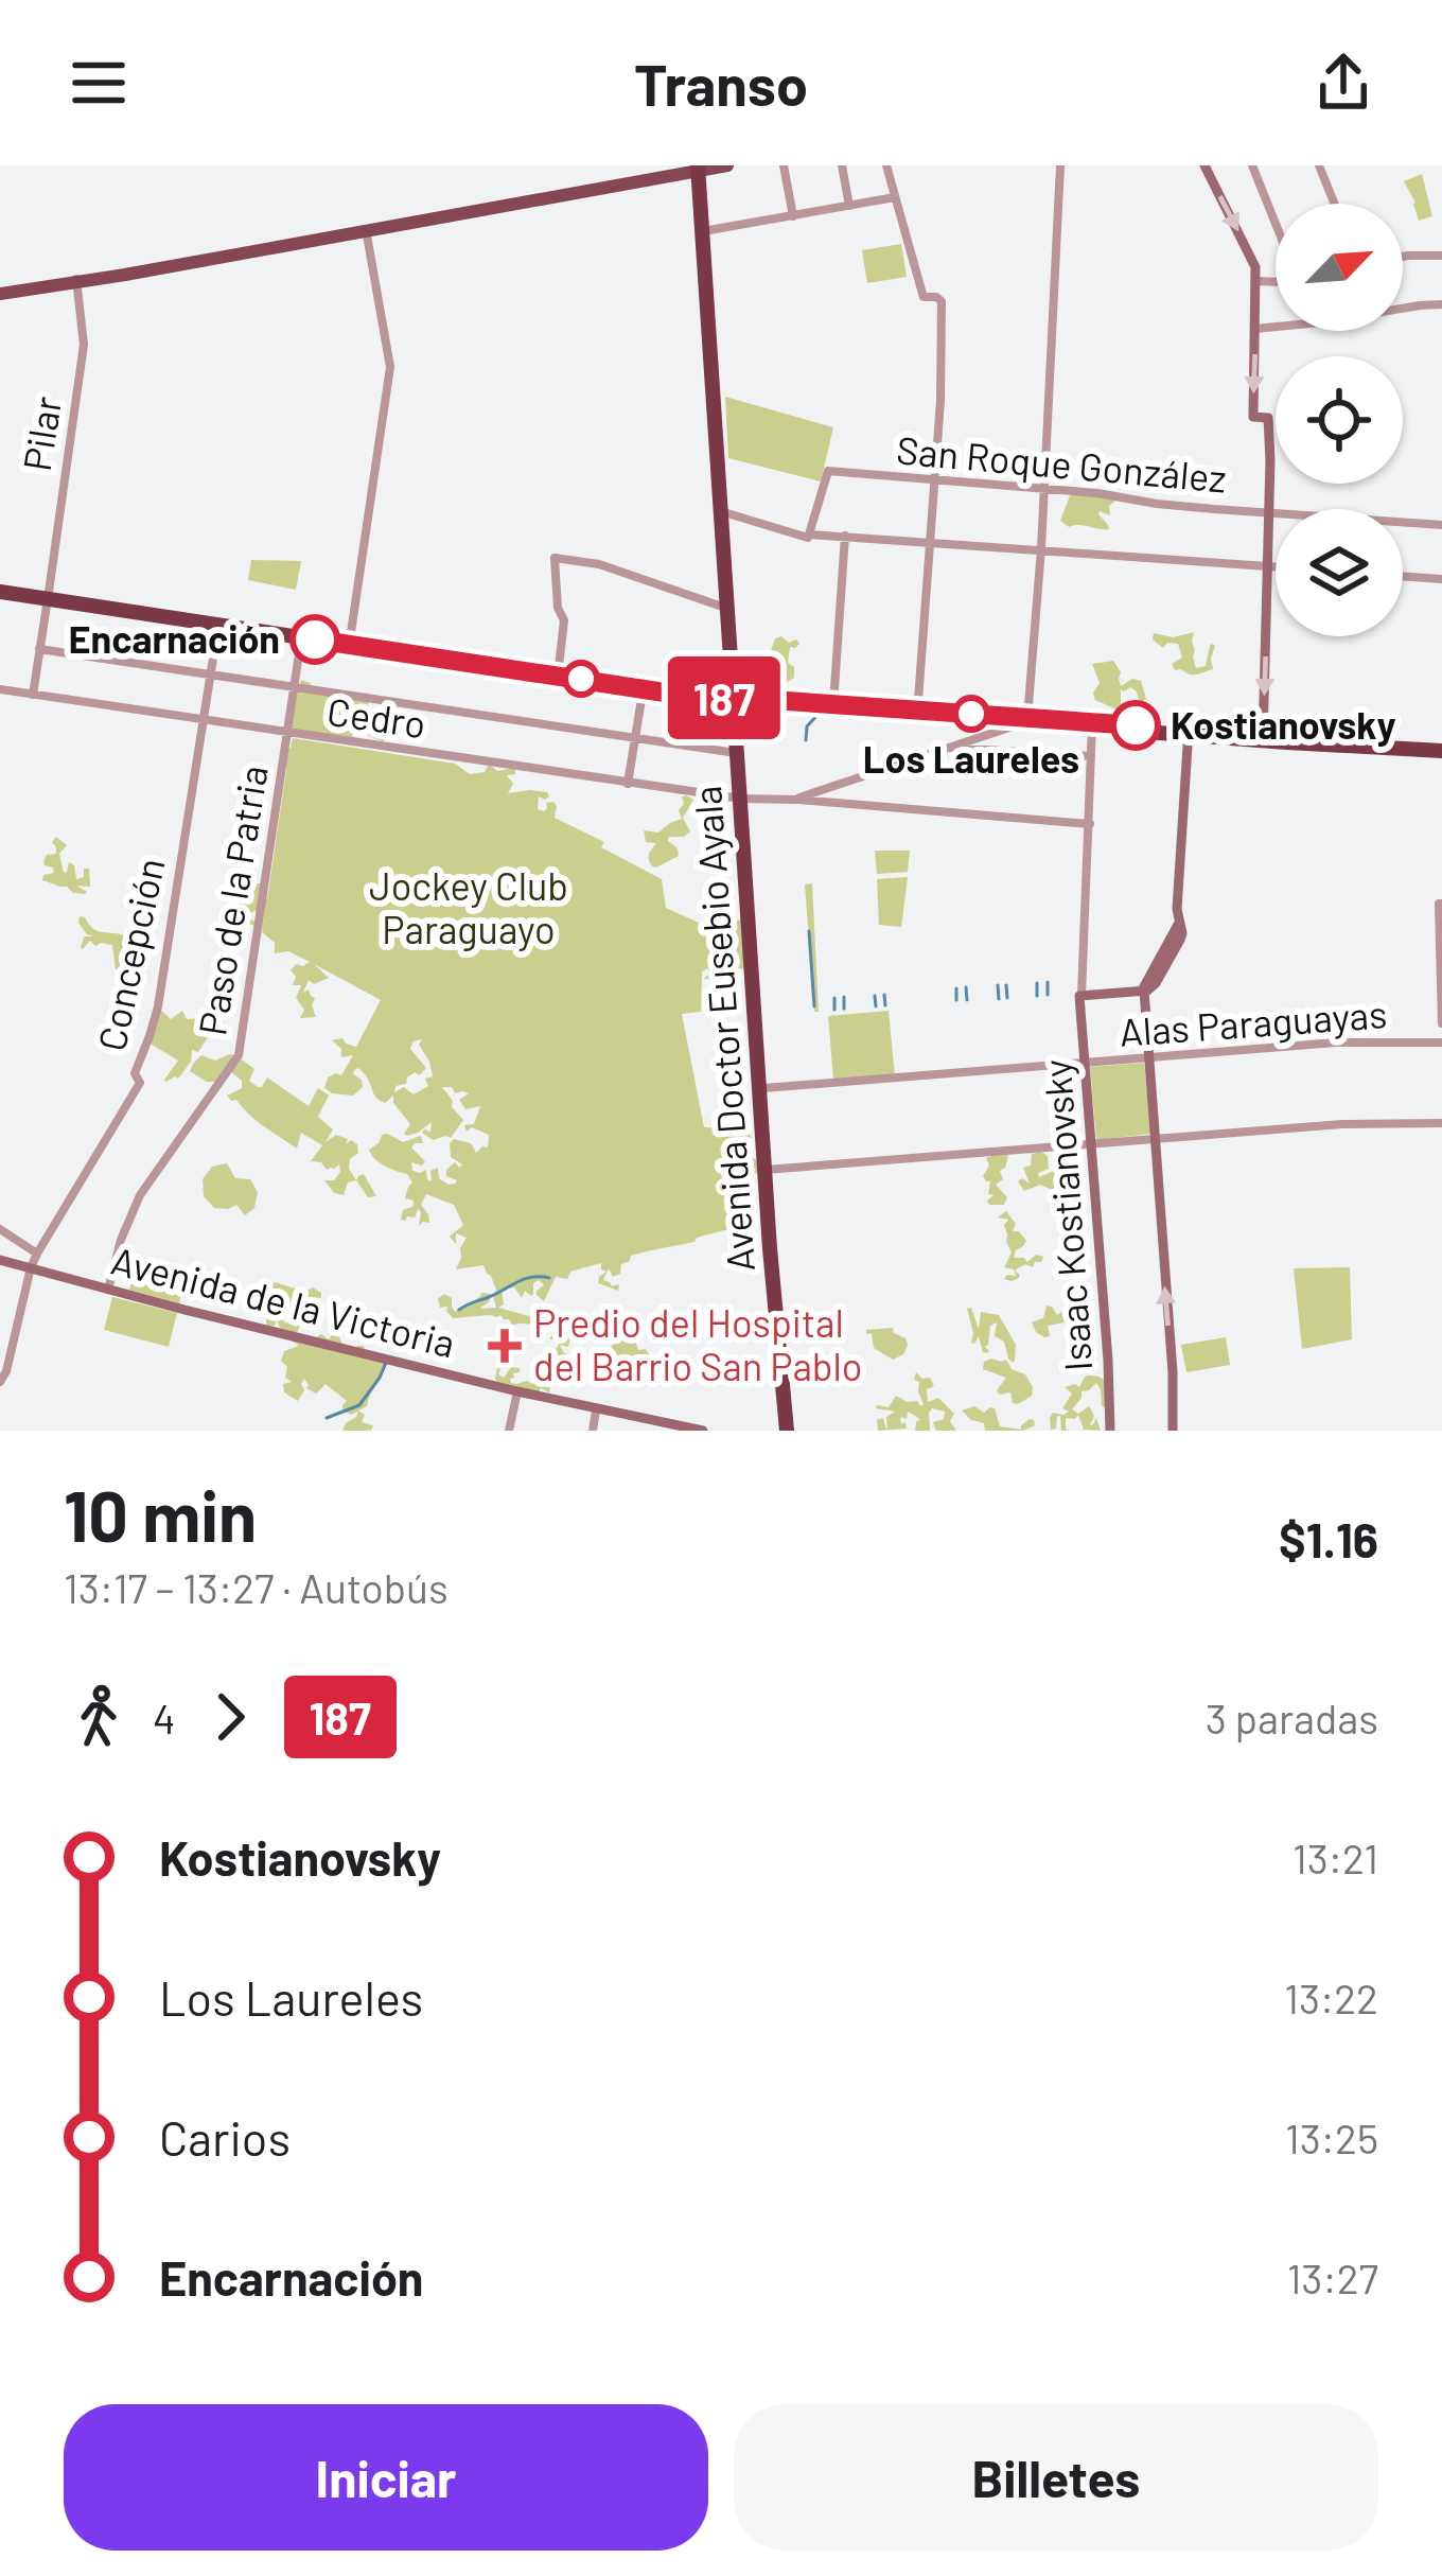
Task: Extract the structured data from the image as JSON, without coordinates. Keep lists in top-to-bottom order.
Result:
{
  "streets": {
    "highway": ["Avenida Doctor Eusebio Ayala"],
    "main road": ["Isaac Kostianovsky", "Avenida de la Victoria"],
    "street": [
      "Pilar",
      "San Roque González",
      "Cedro",
      "Paso de la Patria",
      "Concepción",
      "Alas Paraguayas"
    ]
  },
  "crossings": [
    ["Pilar", "Cedro"],
    ["Cedro", "Paso de la Patria"],
    ["Cedro", "Concepción"],
    ["Cedro", "Avenida Doctor Eusebio Ayala"],
    ["Paso de la Patria", "Avenida de la Victoria"],
    ["Concepción", "Avenida de la Victoria"],
    ["Alas Paraguayas", "Avenida Doctor Eusebio Ayala"],
    ["Alas Paraguayas", "Isaac Kostianovsky"]
  ],
  "parks": ["Jockey Club Paraguayo"],
  "places": {
    "other": ["Encarnación", "Los Laureles", "Kostianovsky"],
    "health": ["Predio del Hospital del Barrio San Pablo"]
  },
  "lines": ["bus line 187"],
  "north": "top right",
  "page": {
    "header": "Transo",
    "on_map": "187",
    "heading": ["10 min", "13:17 – 13:27 · Autobús", "$1.16"],
    "legs": ["4", "187", "3 paradas"],
    "list": [
      {
        "name": "Kostianovsky",
        "value": "13:21"
      },
      {
        "name": "Los Laureles",
        "value": "13:22"
      },
      {
        "name": "Carios",
        "value": "13:25"
      },
      {
        "name": "Encarnación",
        "value": "13:27"
      }
    ],
    "buttons": ["Iniciar", "Billetes"]
  }
}
